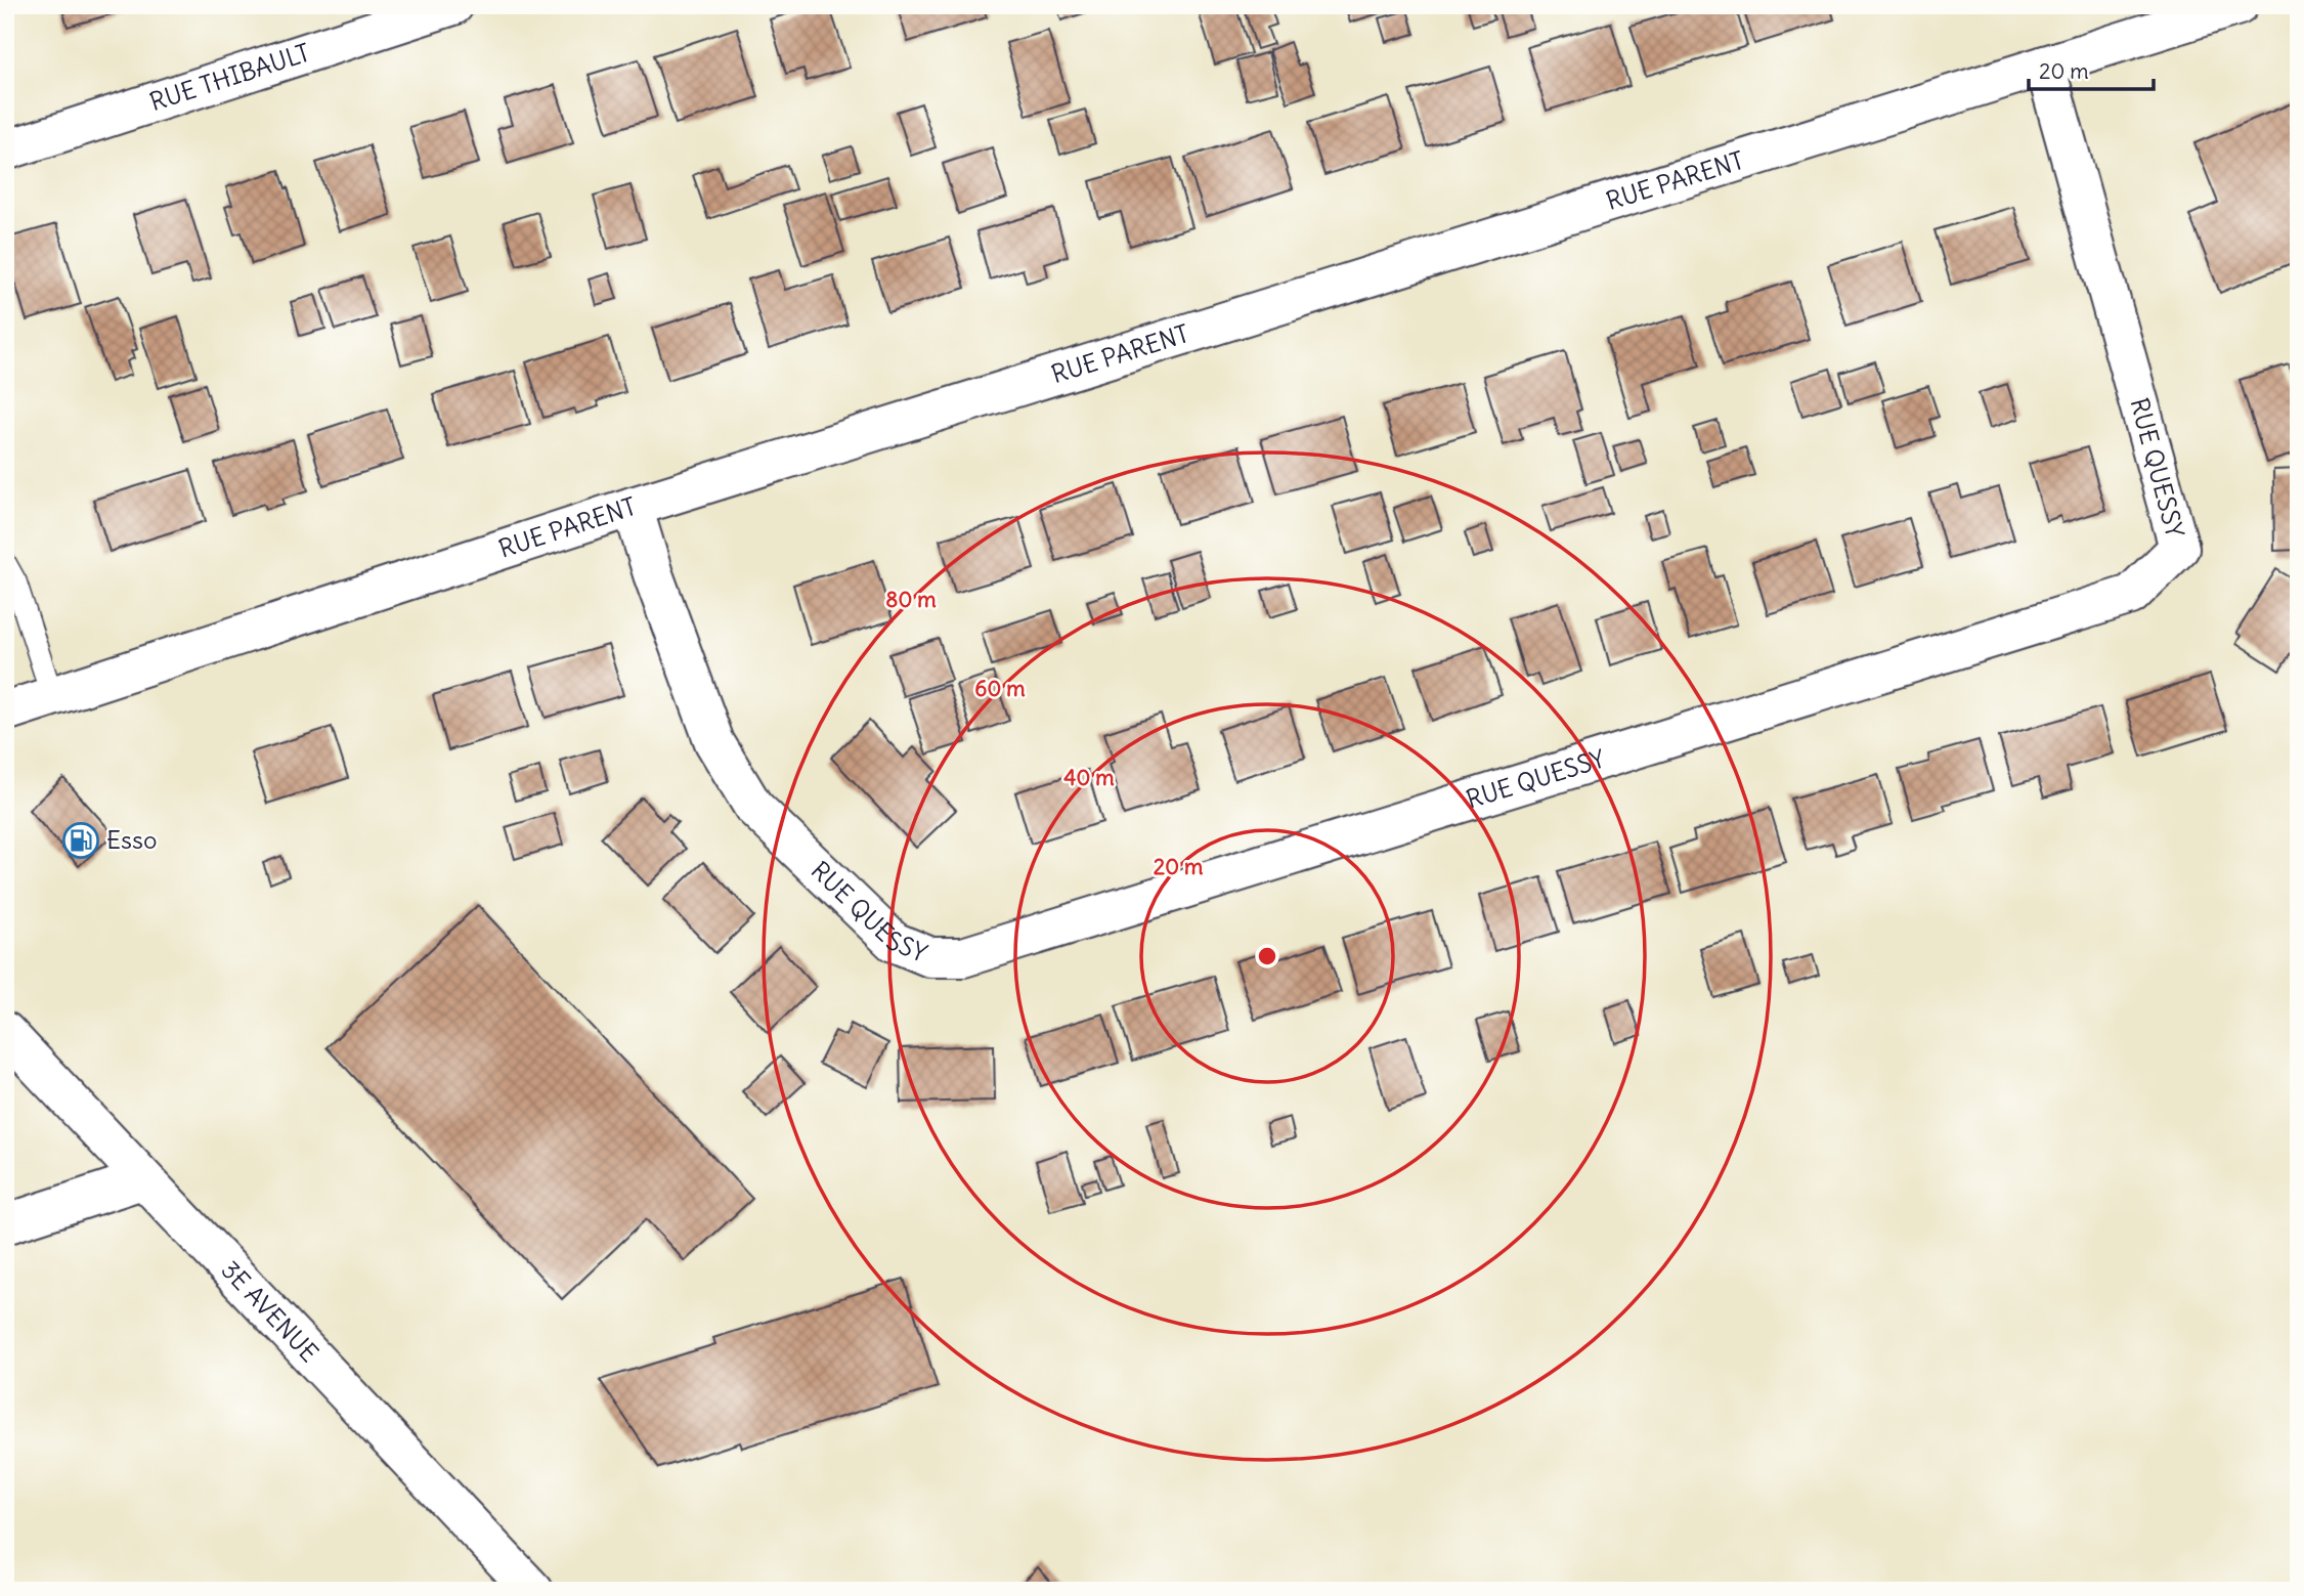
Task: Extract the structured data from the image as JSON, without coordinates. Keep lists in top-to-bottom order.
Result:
{
  "streets": {
    "street": [
      "RUE THIBAULT",
      "RUE PARENT",
      "RUE QUESSY",
      "3E AVENUE"
    ]
  },
  "crossings": [
    ["RUE PARENT", "RUE QUESSY"]
  ],
  "places": {
    "fuel station": ["Esso"]
  },
  "scale_bar": "20 m",
  "rings": [
    "80 m",
    "60 m",
    "40 m",
    "20 m"
  ]
}
